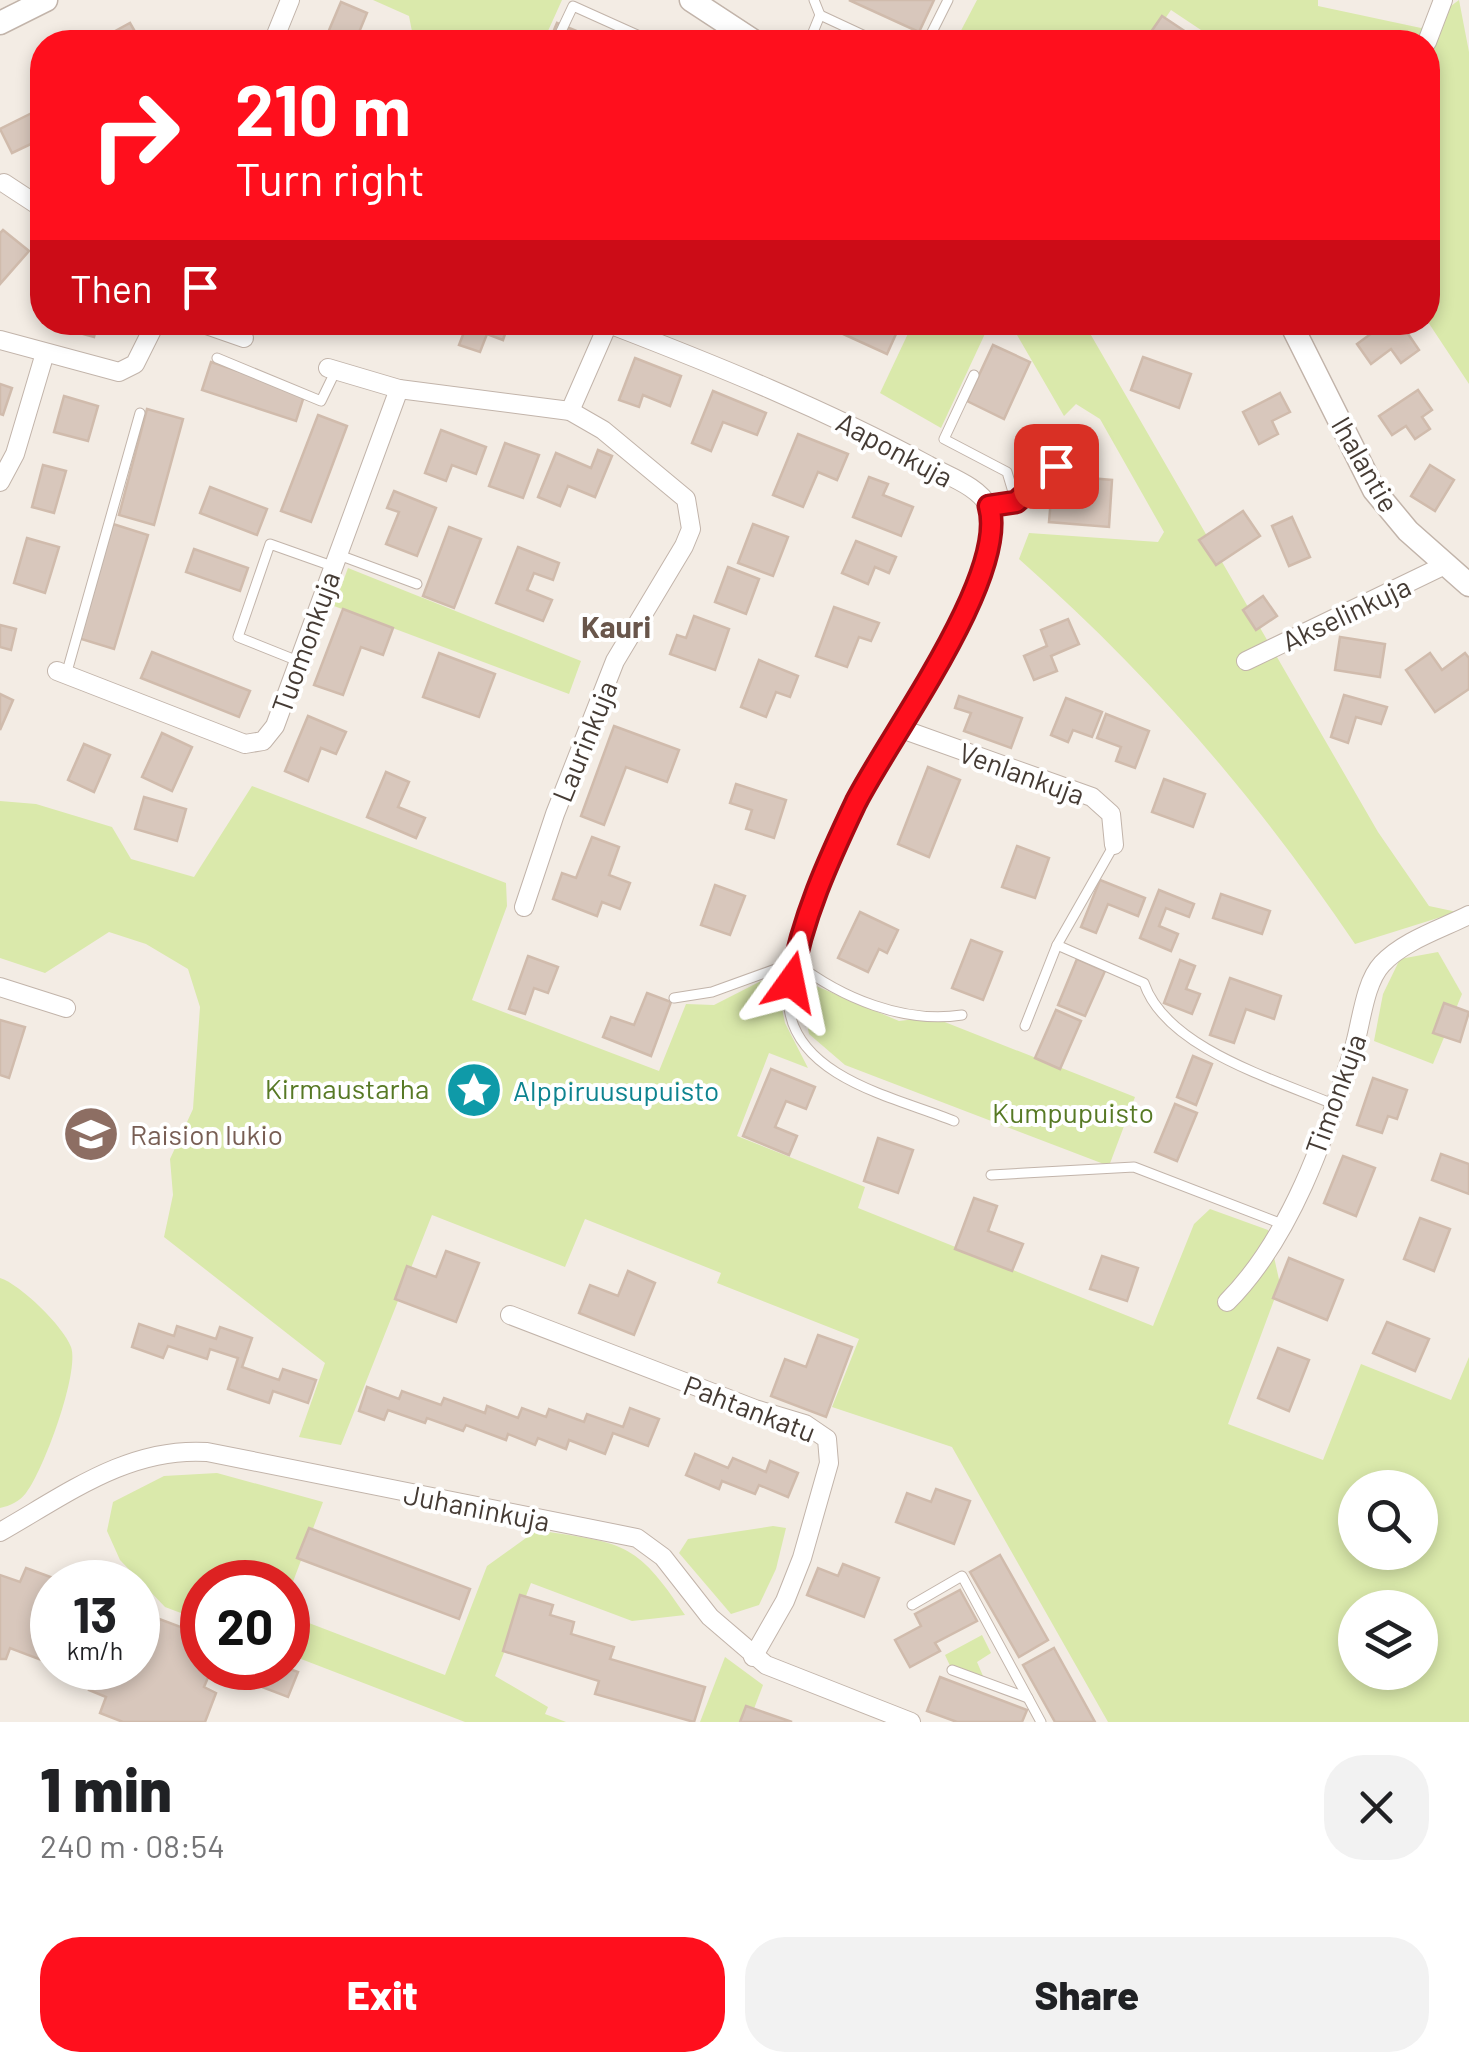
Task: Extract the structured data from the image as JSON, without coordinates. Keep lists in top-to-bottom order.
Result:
{
  "streets": {
    "street": [
      "Aaponkuja",
      "Ihalantie",
      "Akselinkuja",
      "Tuomonkuja",
      "Laurinkuja",
      "Venlankuja",
      "Timonkuja",
      "Pahtankatu",
      "Juhaninkuja"
    ]
  },
  "crossings": [
    ["Ihalantie", "Akselinkuja"],
    ["Pahtankatu", "Juhaninkuja"]
  ],
  "districts": ["Kauri"],
  "parks": ["Kirmaustarha", "Kumpupuisto"],
  "places": {
    "place": ["Alppiruusupuisto"],
    "school or university": ["Raision lukio"]
  },
  "page": {
    "turn": ["210 m", "Turn right"],
    "then": "Then",
    "speed": "13 km/h",
    "limit": "20",
    "heading": ["1 min", "240 m · 08:54"],
    "buttons": ["Exit", "Share"]
  }
}
